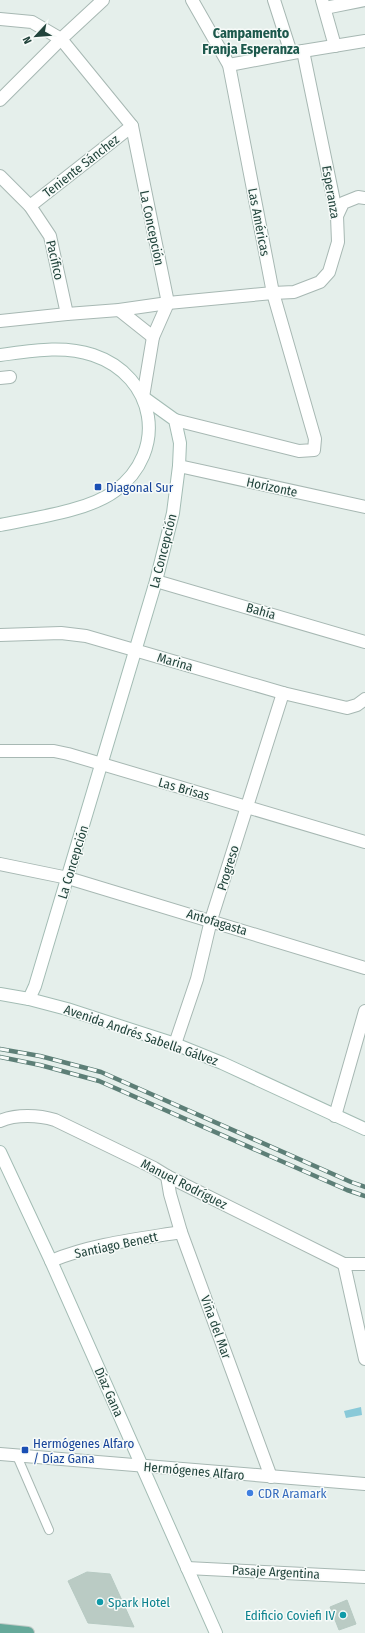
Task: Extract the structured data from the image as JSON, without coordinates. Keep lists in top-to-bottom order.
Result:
{
  "streets": {
    "street": [
      "Teniente Sánchez",
      "Esperanza",
      "Las Américas",
      "La Concepción",
      "Pacífico",
      "Horizonte",
      "Bahía",
      "Marina",
      "Las Brisas",
      "Progreso",
      "Antofagasta",
      "Avenida Andrés Sabella Gálvez",
      "Manuel Rodríguez",
      "Santiago Benett",
      "Viña del Mar",
      "Díaz Gana",
      "Hermógenes Alfaro",
      "Pasaje Argentina"
    ]
  },
  "crossings": [
    ["Teniente Sánchez", "La Concepción"],
    ["Teniente Sánchez", "Pacífico"],
    ["Esperanza", "Las Américas"],
    ["Esperanza", "La Concepción"],
    ["Esperanza", "Pacífico"],
    ["Las Américas", "La Concepción"],
    ["La Concepción", "Horizonte"],
    ["La Concepción", "Bahía"],
    ["La Concepción", "Marina"],
    ["La Concepción", "Las Brisas"],
    ["La Concepción", "Antofagasta"],
    ["La Concepción", "Avenida Andrés Sabella Gálvez"],
    ["Marina", "Progreso"],
    ["Las Brisas", "Progreso"],
    ["Progreso", "Antofagasta"],
    ["Progreso", "Avenida Andrés Sabella Gálvez"],
    ["Manuel Rodríguez", "Viña del Mar"],
    ["Santiago Benett", "Viña del Mar"],
    ["Santiago Benett", "Díaz Gana"],
    ["Viña del Mar", "Hermógenes Alfaro"],
    ["Díaz Gana", "Hermógenes Alfaro"],
    ["Díaz Gana", "Pasaje Argentina"]
  ],
  "districts": ["Campamento Franja Esperanza"],
  "places": {
    "transit": ["Diagonal Sur", "Hermógenes Alfaro / Díaz Gana"],
    "other": ["CDR Aramark", "Spark Hotel", "Edificio Coviefi IV"]
  },
  "north": "bottom left"
}
